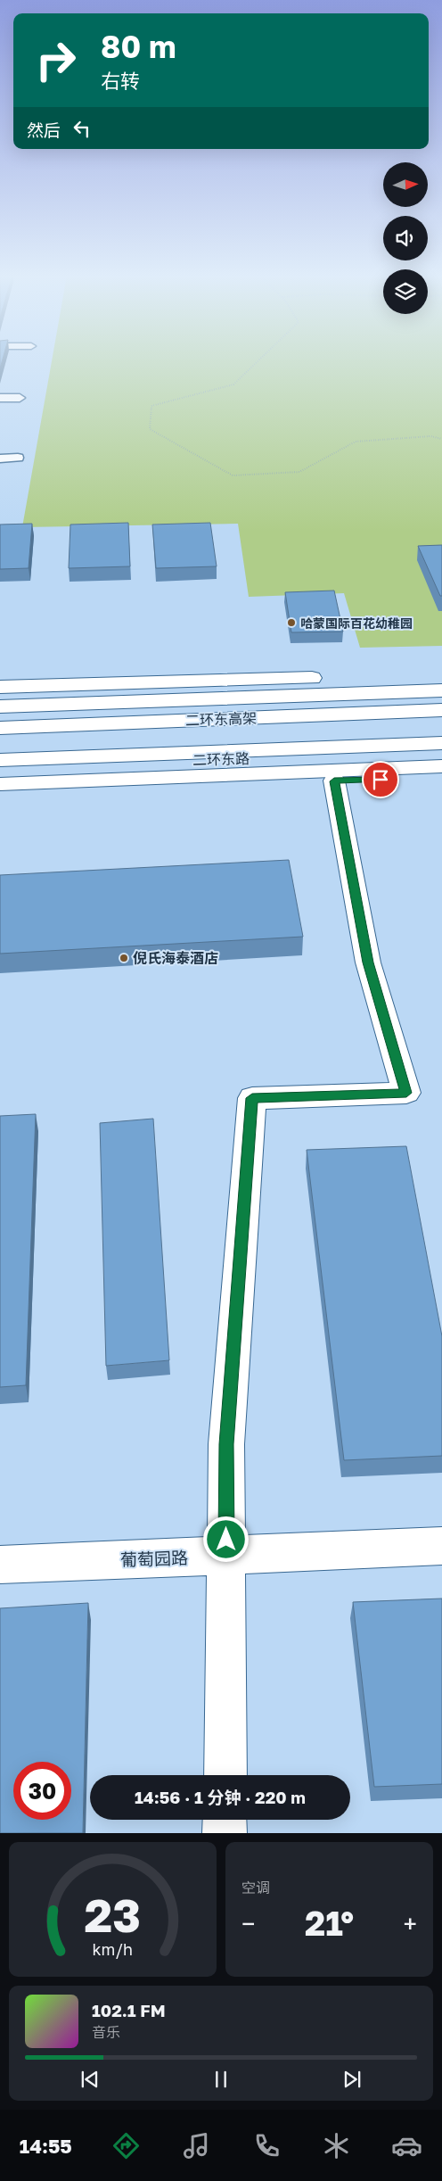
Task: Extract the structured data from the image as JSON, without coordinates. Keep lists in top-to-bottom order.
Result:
{
  "streets": {
    "main road": ["二环东高架", "二环东路", "葡萄园路"]
  },
  "places": ["哈蒙国际百花幼稚园", "倪氏海泰酒店"],
  "north": "right",
  "page": {
    "turn": ["80 m", "右转"],
    "then": "然后",
    "limit": "30",
    "trip": "14:56 · 1 分钟 · 220 m",
    "tile": "空调",
    "heat": ["−", "21°", "+"],
    "song": ["102.1 FM", "音乐"],
    "tabs": "14:55",
    "gauge": ["23", "km/h"]
  }
}
